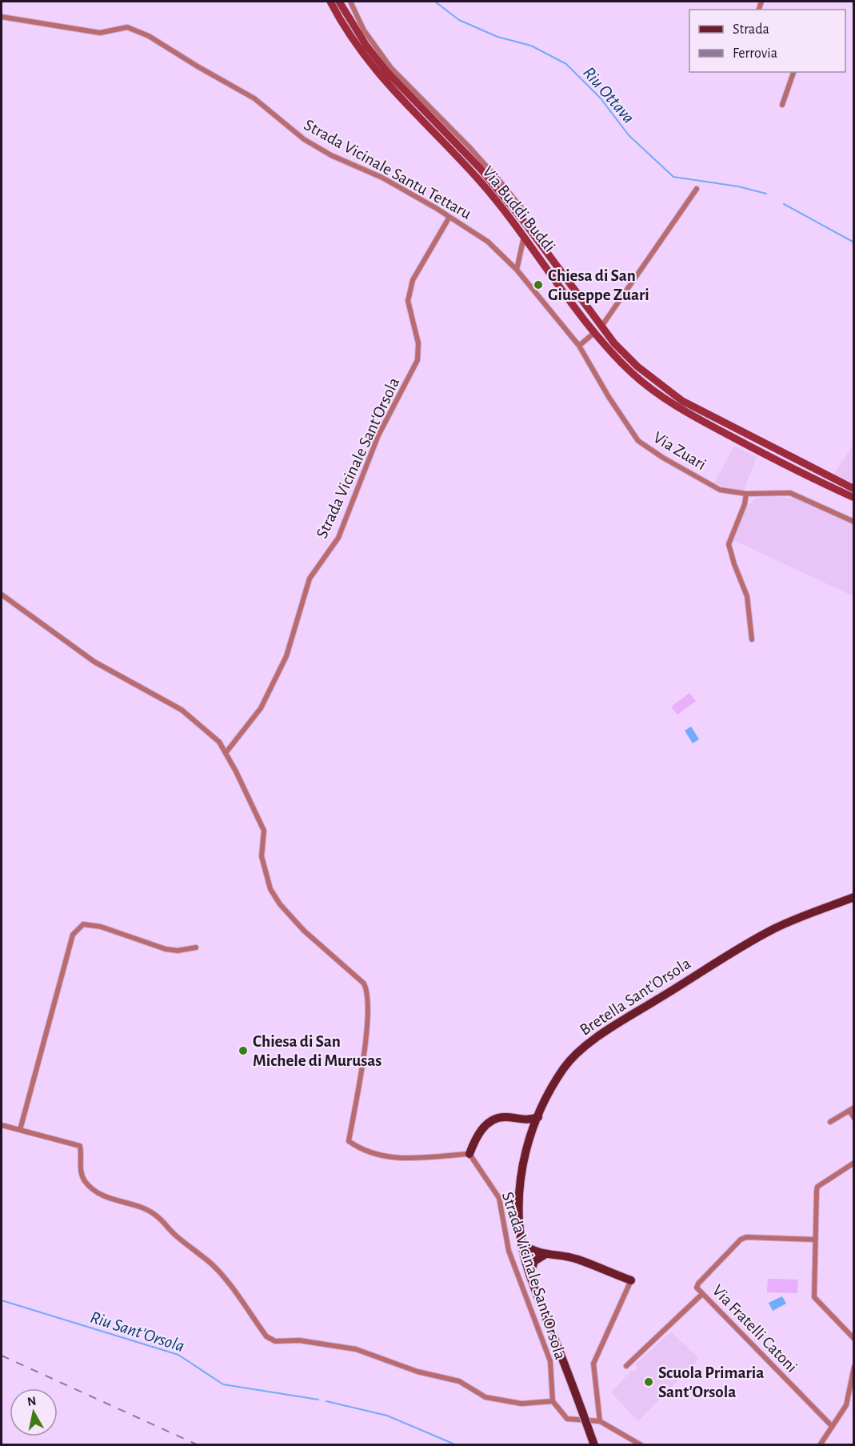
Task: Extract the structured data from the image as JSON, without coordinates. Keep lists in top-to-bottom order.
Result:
{
  "streets": {
    "main road": ["Via Buddi Buddi", "Bretella Sant'Orsola"],
    "street": [
      "Strada Vicinale Santu Tettaru",
      "Via Zuari",
      "Strada Vicinale Sant'Orsola",
      "Via Fratelli Catoni"
    ]
  },
  "crossings": [
    ["Strada Vicinale Santu Tettaru", "Via Zuari"],
    ["Strada Vicinale Santu Tettaru", "Strada Vicinale Sant'Orsola"]
  ],
  "water": ["Riu Ottava", "Riu Sant'Orsola"],
  "places": ["Chiesa di San Giuseppe Zuari", "Chiesa di San Michele di Murusas", "Scuola Primaria Sant'Orsola"],
  "legend": ["Strada", "Ferrovia"],
  "north": "top"
}
